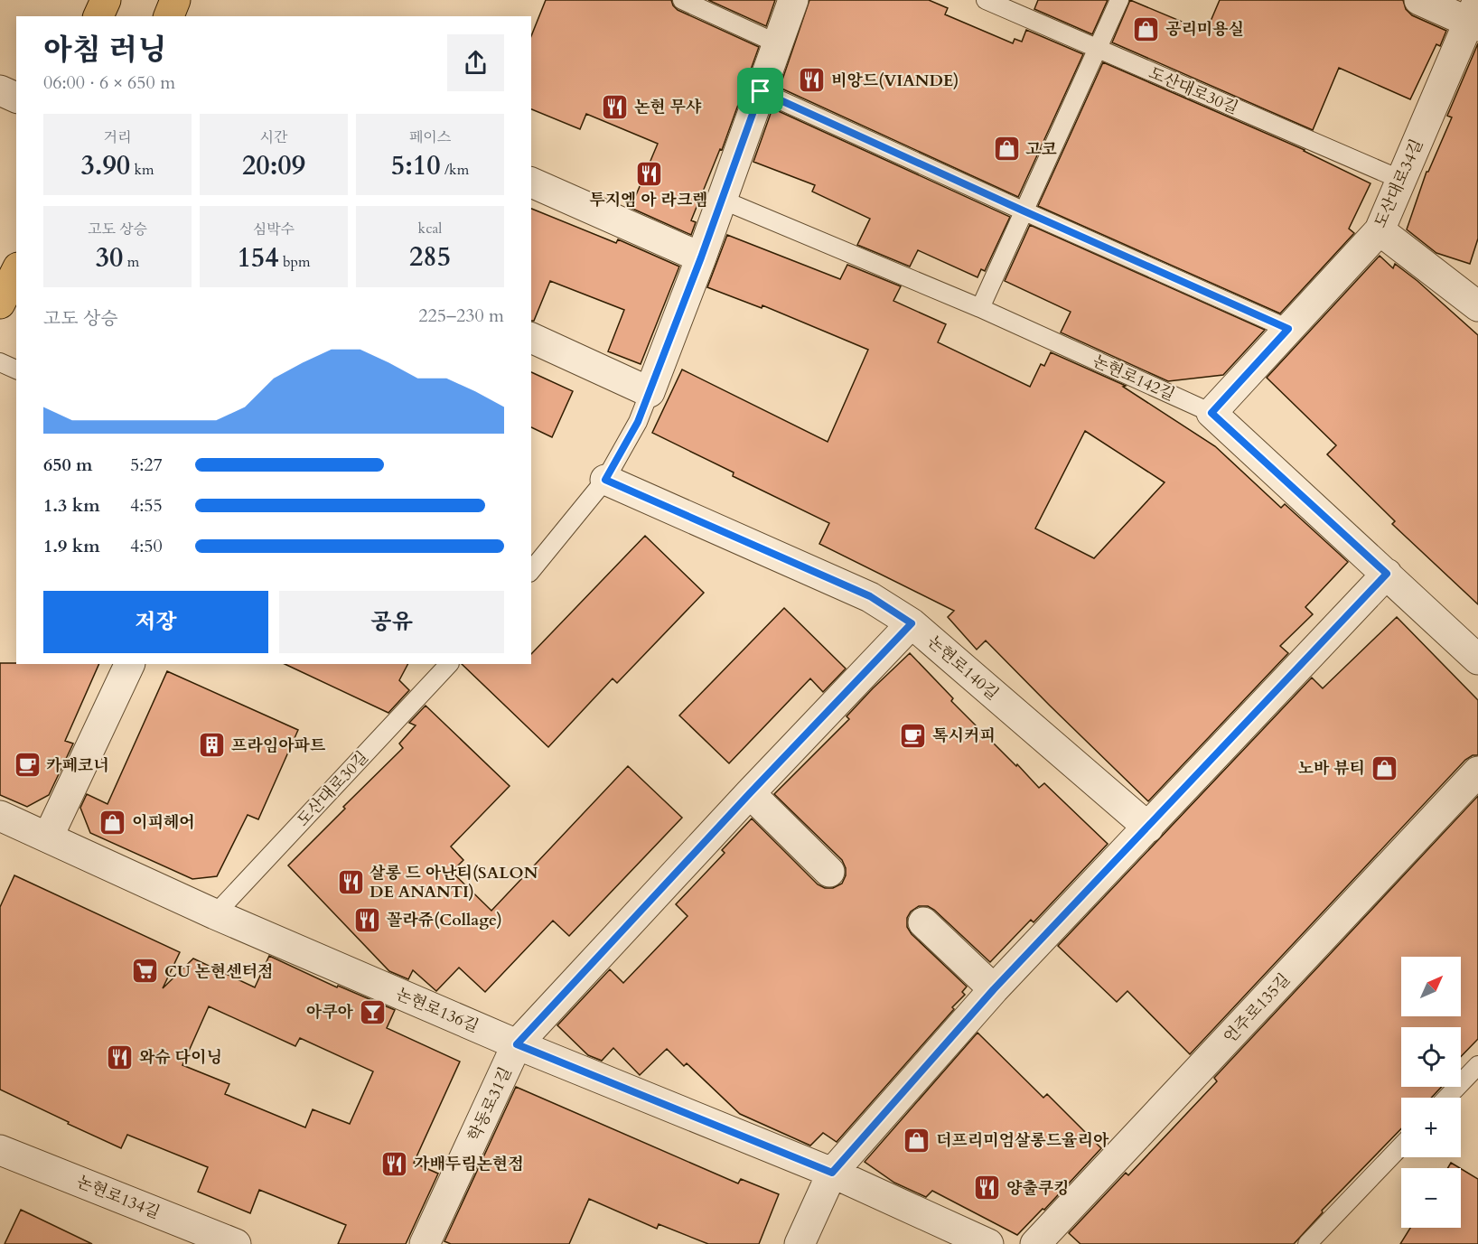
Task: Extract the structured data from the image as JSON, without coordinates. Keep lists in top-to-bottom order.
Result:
{
  "streets": {
    "street": [
      "도산대로34길",
      "논현로142길",
      "논현로140길",
      "언주로135길",
      "논현로136길",
      "학동로31길",
      "논현로134길"
    ],
    "lane": ["도산대로30길"]
  },
  "crossings": [
    ["도산대로30길", "도산대로34길"],
    ["도산대로30길", "논현로136길"],
    ["도산대로34길", "논현로142길"],
    ["논현로140길", "학동로31길"],
    ["논현로136길", "학동로31길"]
  ],
  "places": {
    "shop": [
      "공리미용실",
      "고코",
      "노바 뷰티",
      "이피헤어",
      "더프리미엄살롱드율리아"
    ],
    "restaurant": [
      "비앙드(VIANDE)",
      "논현 무샤",
      "투지엠 아 라크렘",
      "살롱 드 아난티(SALON DE ANANTI)",
      "꼴라쥬(Collage)",
      "와슈 다이닝",
      "가배두림논현점",
      "양출쿠킹"
    ],
    "cafe": ["톡시커피", "카페코너"],
    "building": ["프라임아파트"],
    "supermarket": ["CU 논현센터점"],
    "bar": ["아쿠아"]
  },
  "north": "top right",
  "page": {
    "heading": ["아침 러닝", "06:00 · 6 × 650 m"],
    "stats": [
      ["거리", "3.90 km"],
      ["시간", "20:09"],
      ["페이스", "5:10 /km"],
      ["고도 상승", "30 m"],
      ["심박수", "154 bpm"],
      ["kcal", "285"]
    ],
    "chart": ["고도 상승", "225–230 m"],
    "list": [
      {
        "name": "650 m",
        "note": "5:27"
      },
      {
        "name": "1.3 km",
        "note": "4:55"
      },
      {
        "name": "1.9 km",
        "note": "4:50"
      }
    ],
    "buttons": ["저장", "공유"],
    "map_buttons": ["+", "−"]
  }
}
